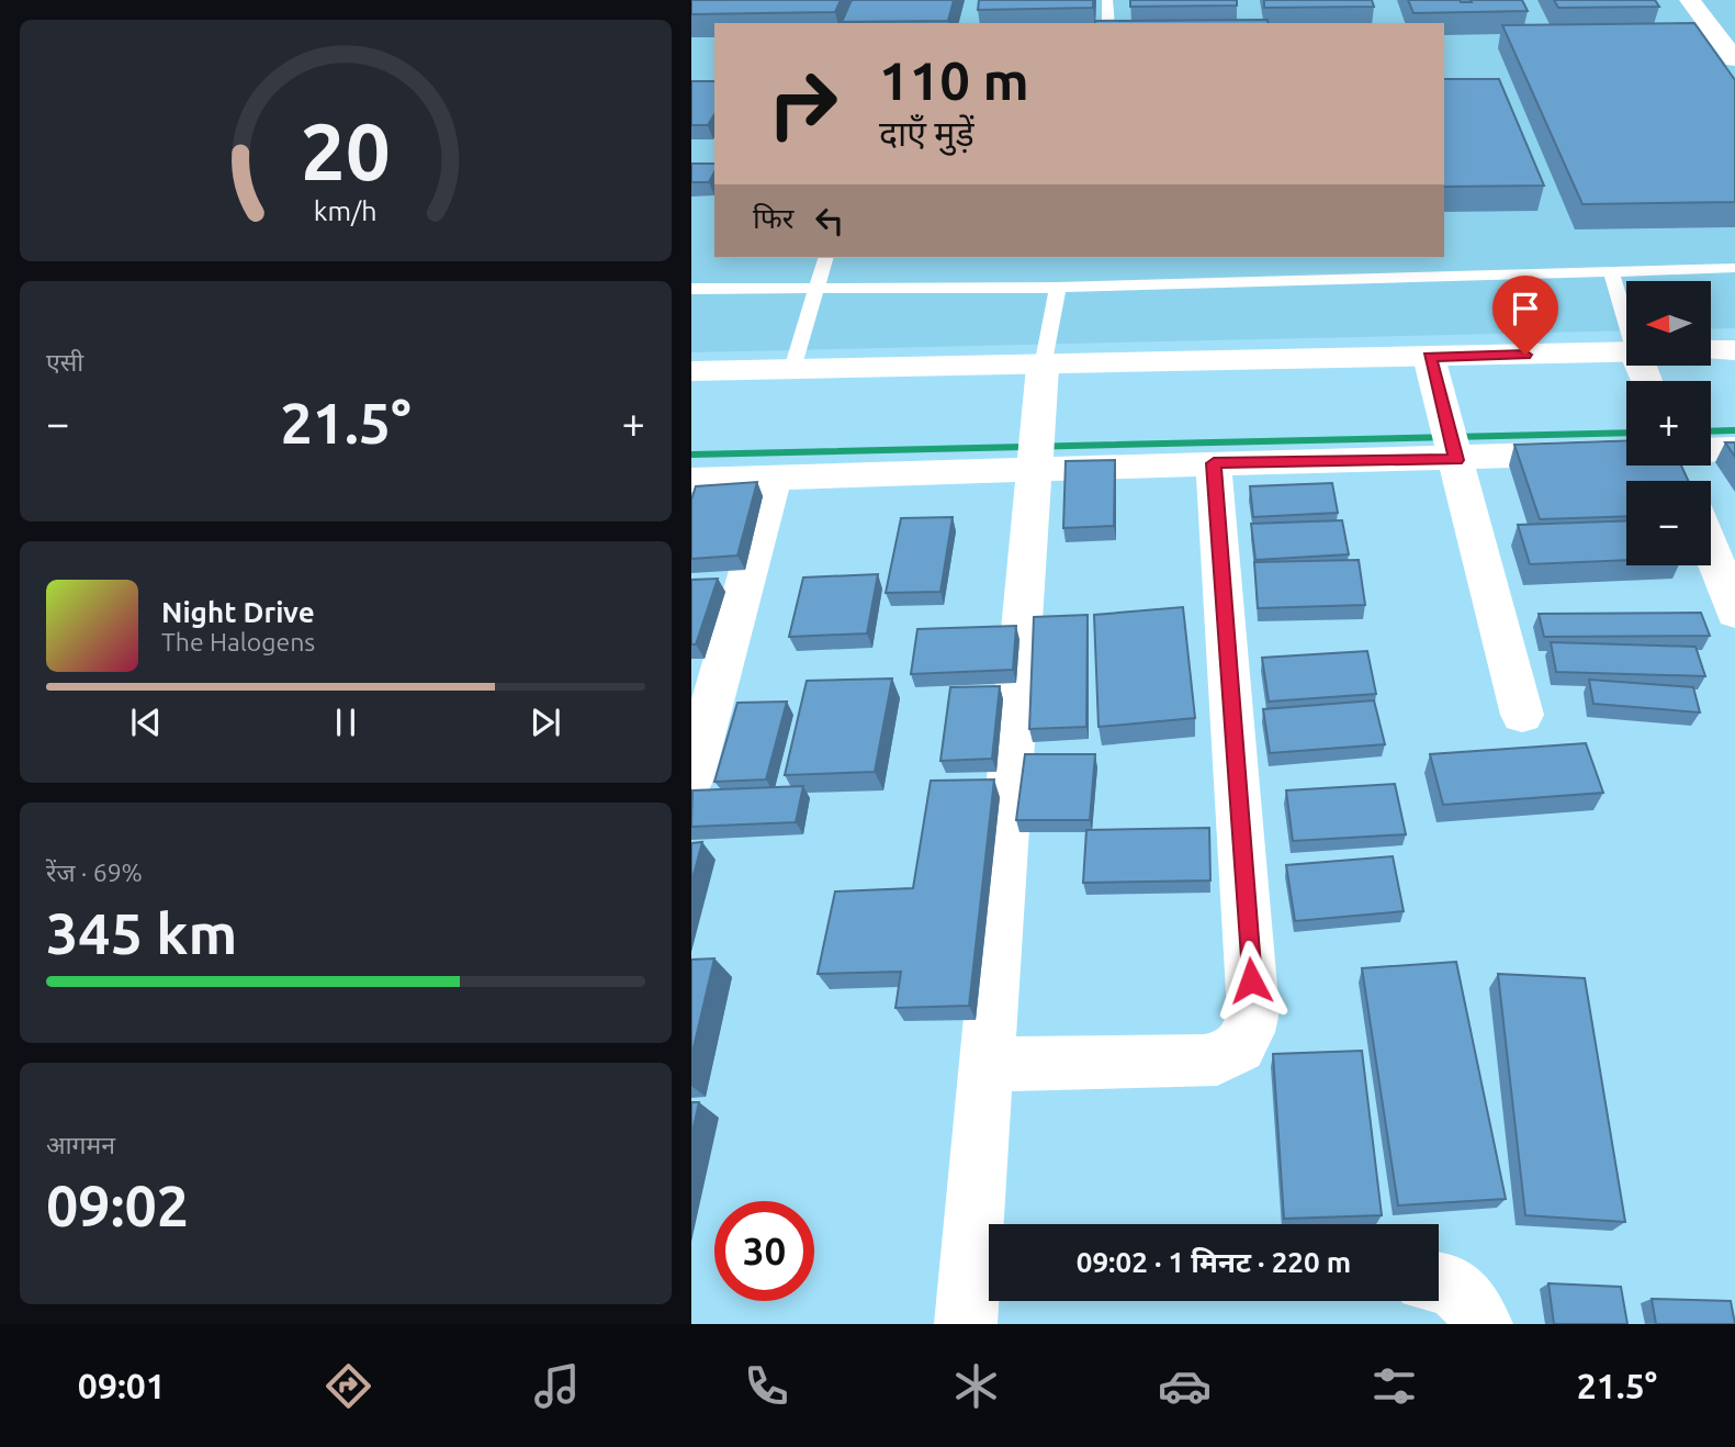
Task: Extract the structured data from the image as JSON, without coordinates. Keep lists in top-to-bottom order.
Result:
{
  "north": "left",
  "page": {
    "turn": ["110 m", "दाएँ मुड़ें"],
    "then": "फिर",
    "tile": [
      "एसी",
      ["रेंज · 69%", "345 km"],
      ["आगमन", "09:02"]
    ],
    "map_buttons": ["+", "−"],
    "heat": ["−", "21.5°", "+"],
    "song": ["Night Drive", "The Halogens"],
    "limit": "30",
    "trip": "09:02 · 1 मिनट · 220 m",
    "tabs": ["09:01", "21.5°"],
    "gauge": ["20", "km/h"]
  }
}
